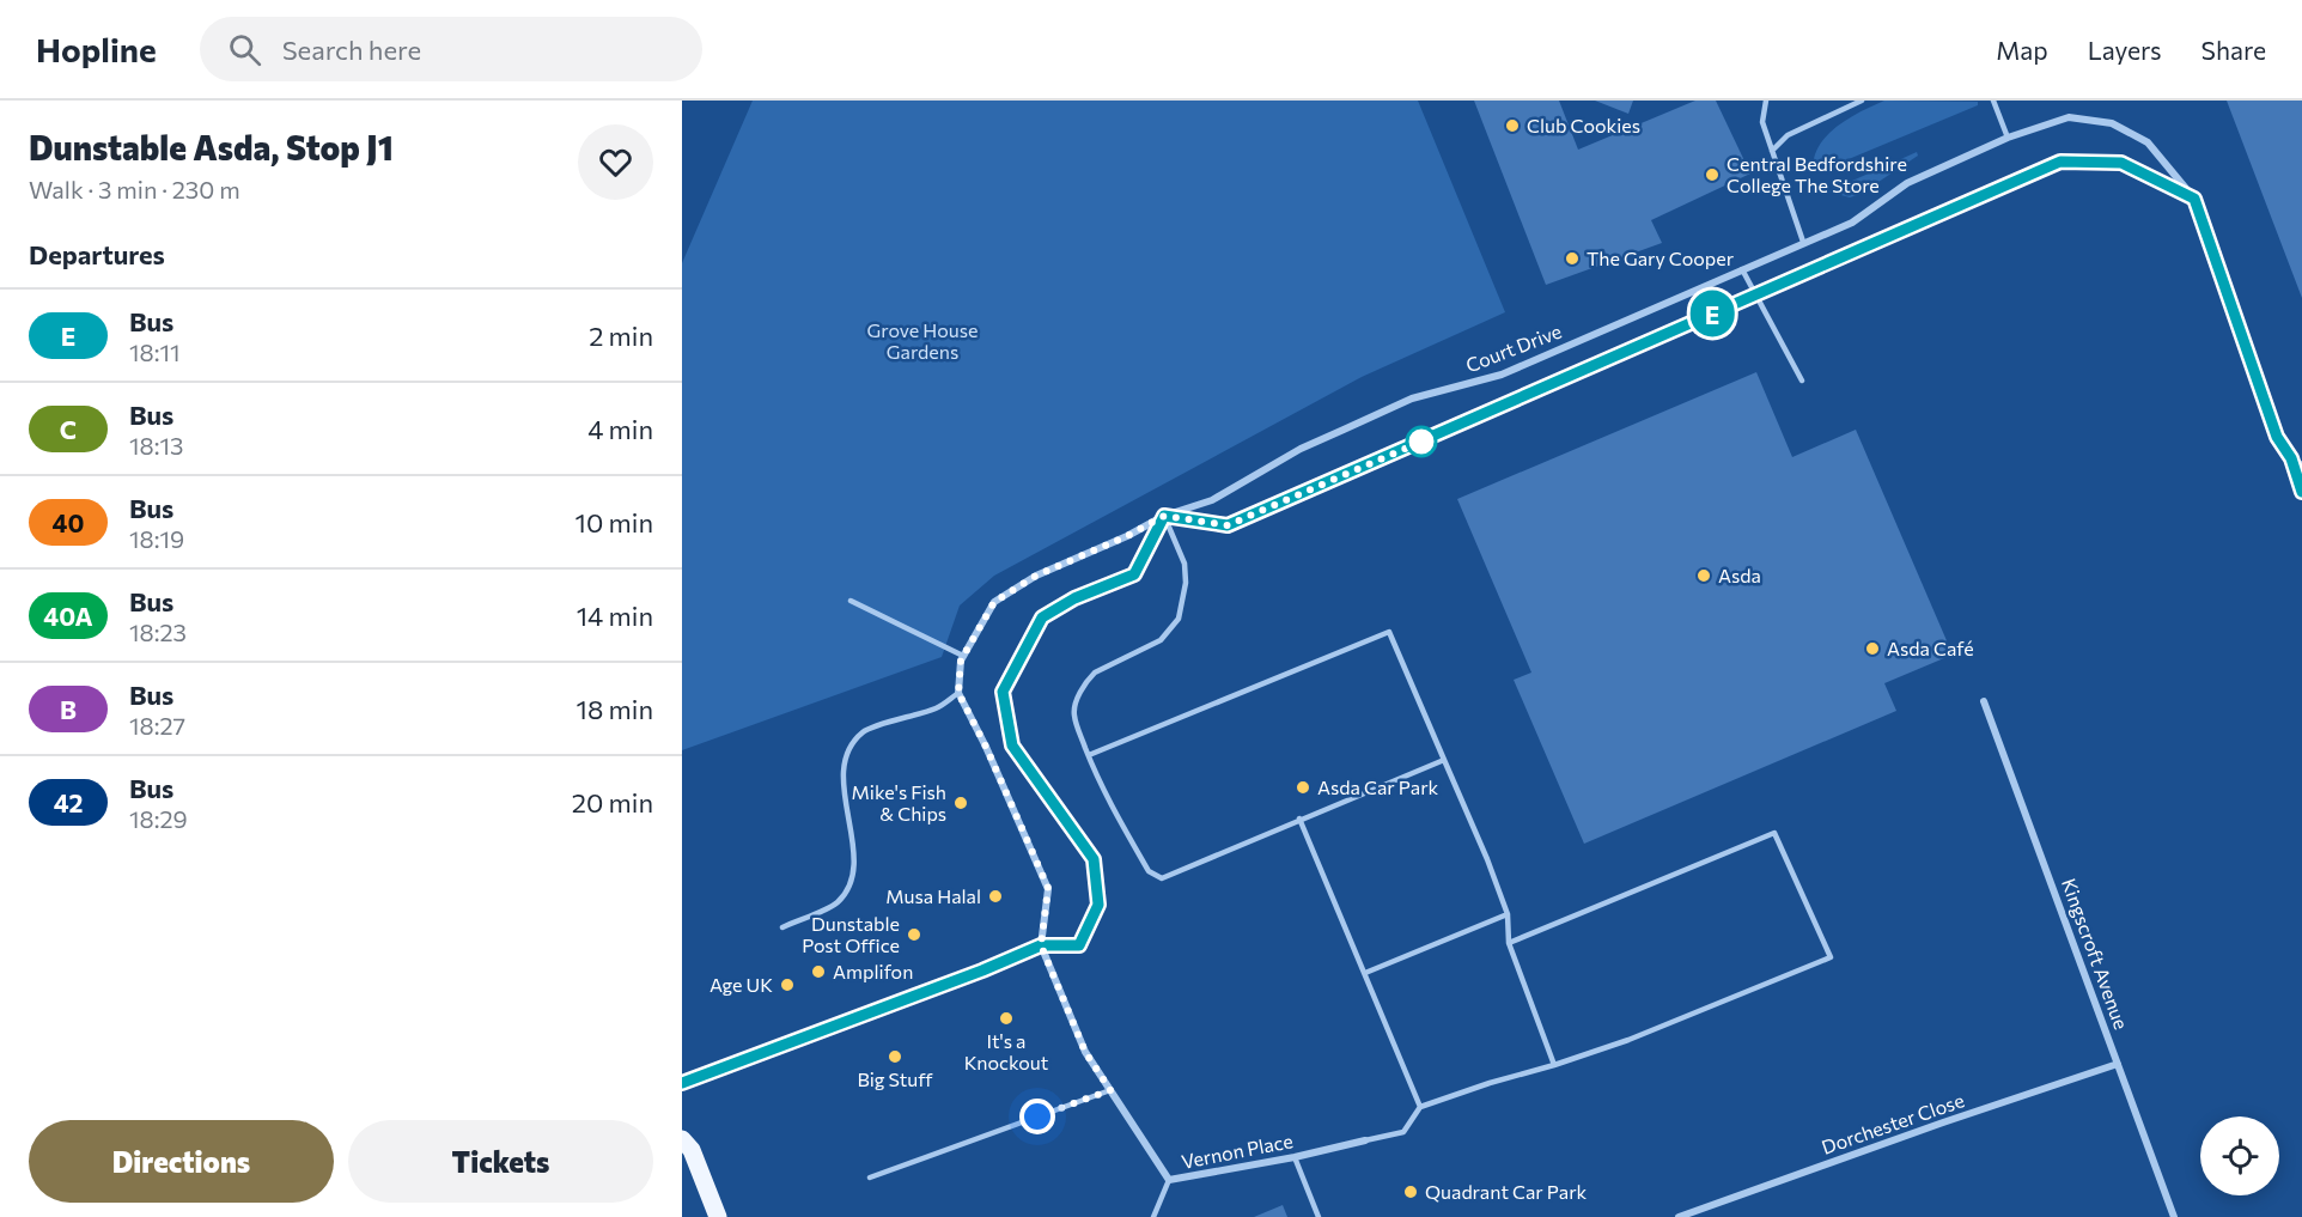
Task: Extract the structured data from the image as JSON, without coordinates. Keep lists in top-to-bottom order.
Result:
{
  "streets": {
    "street": [
      "Court Drive",
      "Kingscroft Avenue",
      "Dorchester Close",
      "Vernon Place"
    ]
  },
  "crossings": [
    ["Kingscroft Avenue", "Dorchester Close"]
  ],
  "parks": ["Grove House Gardens"],
  "places": [
    "Club Cookies",
    "Central Bedfordshire College The Store",
    "The Gary Cooper",
    "Asda",
    "Asda Café",
    "Asda Car Park",
    "Mike's Fish & Chips",
    "Musa Halal",
    "Dunstable Post Office",
    "Amplifon",
    "Age UK",
    "It's a Knockout",
    "Big Stuff",
    "Quadrant Car Park"
  ],
  "lines": ["bus line E"],
  "page": {
    "header": "Hopline",
    "search": "Search here",
    "nav": ["Map", "Layers", "Share"],
    "heading": [
      ["Dunstable Asda, Stop J1", "Walk · 3 min · 230 m"],
      "Departures"
    ],
    "on_map": "E",
    "list": [
      {
        "mark": "E",
        "name": "Bus",
        "note": "18:11",
        "value": "2 min"
      },
      {
        "mark": "C",
        "name": "Bus",
        "note": "18:13",
        "value": "4 min"
      },
      {
        "mark": "40",
        "name": "Bus",
        "note": "18:19",
        "value": "10 min"
      },
      {
        "mark": "40A",
        "name": "Bus",
        "note": "18:23",
        "value": "14 min"
      },
      {
        "mark": "B",
        "name": "Bus",
        "note": "18:27",
        "value": "18 min"
      },
      {
        "mark": "42",
        "name": "Bus",
        "note": "18:29",
        "value": "20 min"
      }
    ],
    "buttons": ["Directions", "Tickets"]
  }
}
